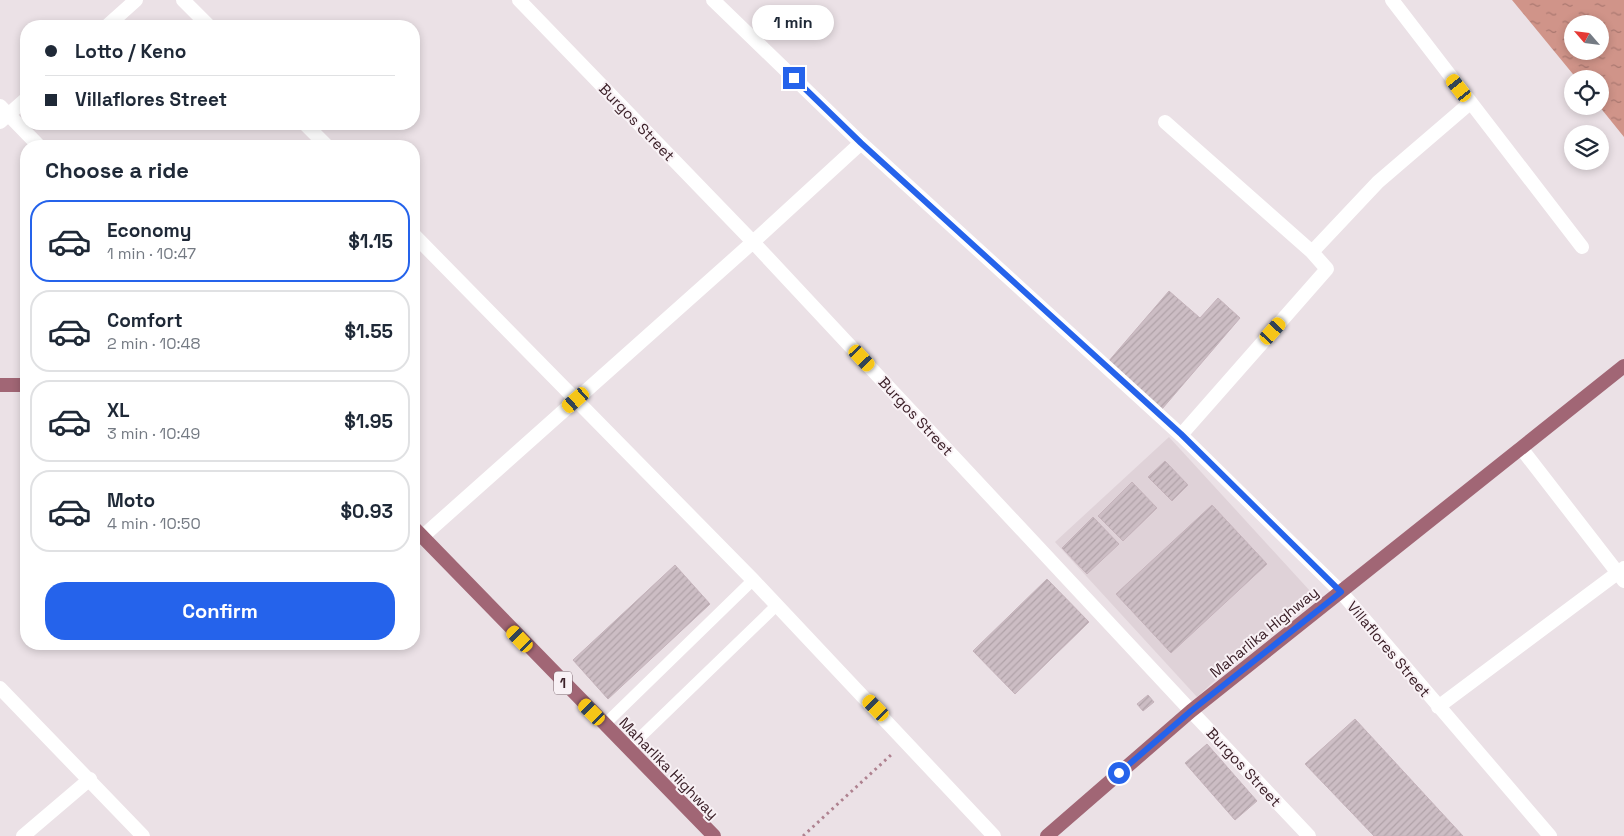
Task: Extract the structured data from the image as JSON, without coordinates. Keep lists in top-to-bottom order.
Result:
{
  "streets": {
    "main road": ["Maharlika Highway", "1"],
    "street": ["Burgos Street", "Villaflores Street"]
  },
  "crossings": [
    ["Burgos Street", "Maharlika Highway"],
    ["Maharlika Highway", "Villaflores Street"]
  ],
  "north": "top left",
  "page": {
    "bubble": "1 min",
    "banner": ["Lotto / Keno", "Villaflores Street"],
    "heading": "Choose a ride",
    "list": [
      {
        "name": "Economy",
        "note": "1 min · 10:47",
        "value": "$1.15"
      },
      {
        "name": "Comfort",
        "note": "2 min · 10:48",
        "value": "$1.55"
      },
      {
        "name": "XL",
        "note": "3 min · 10:49",
        "value": "$1.95"
      },
      {
        "name": "Moto",
        "note": "4 min · 10:50",
        "value": "$0.93"
      }
    ],
    "buttons": "Confirm"
  }
}
